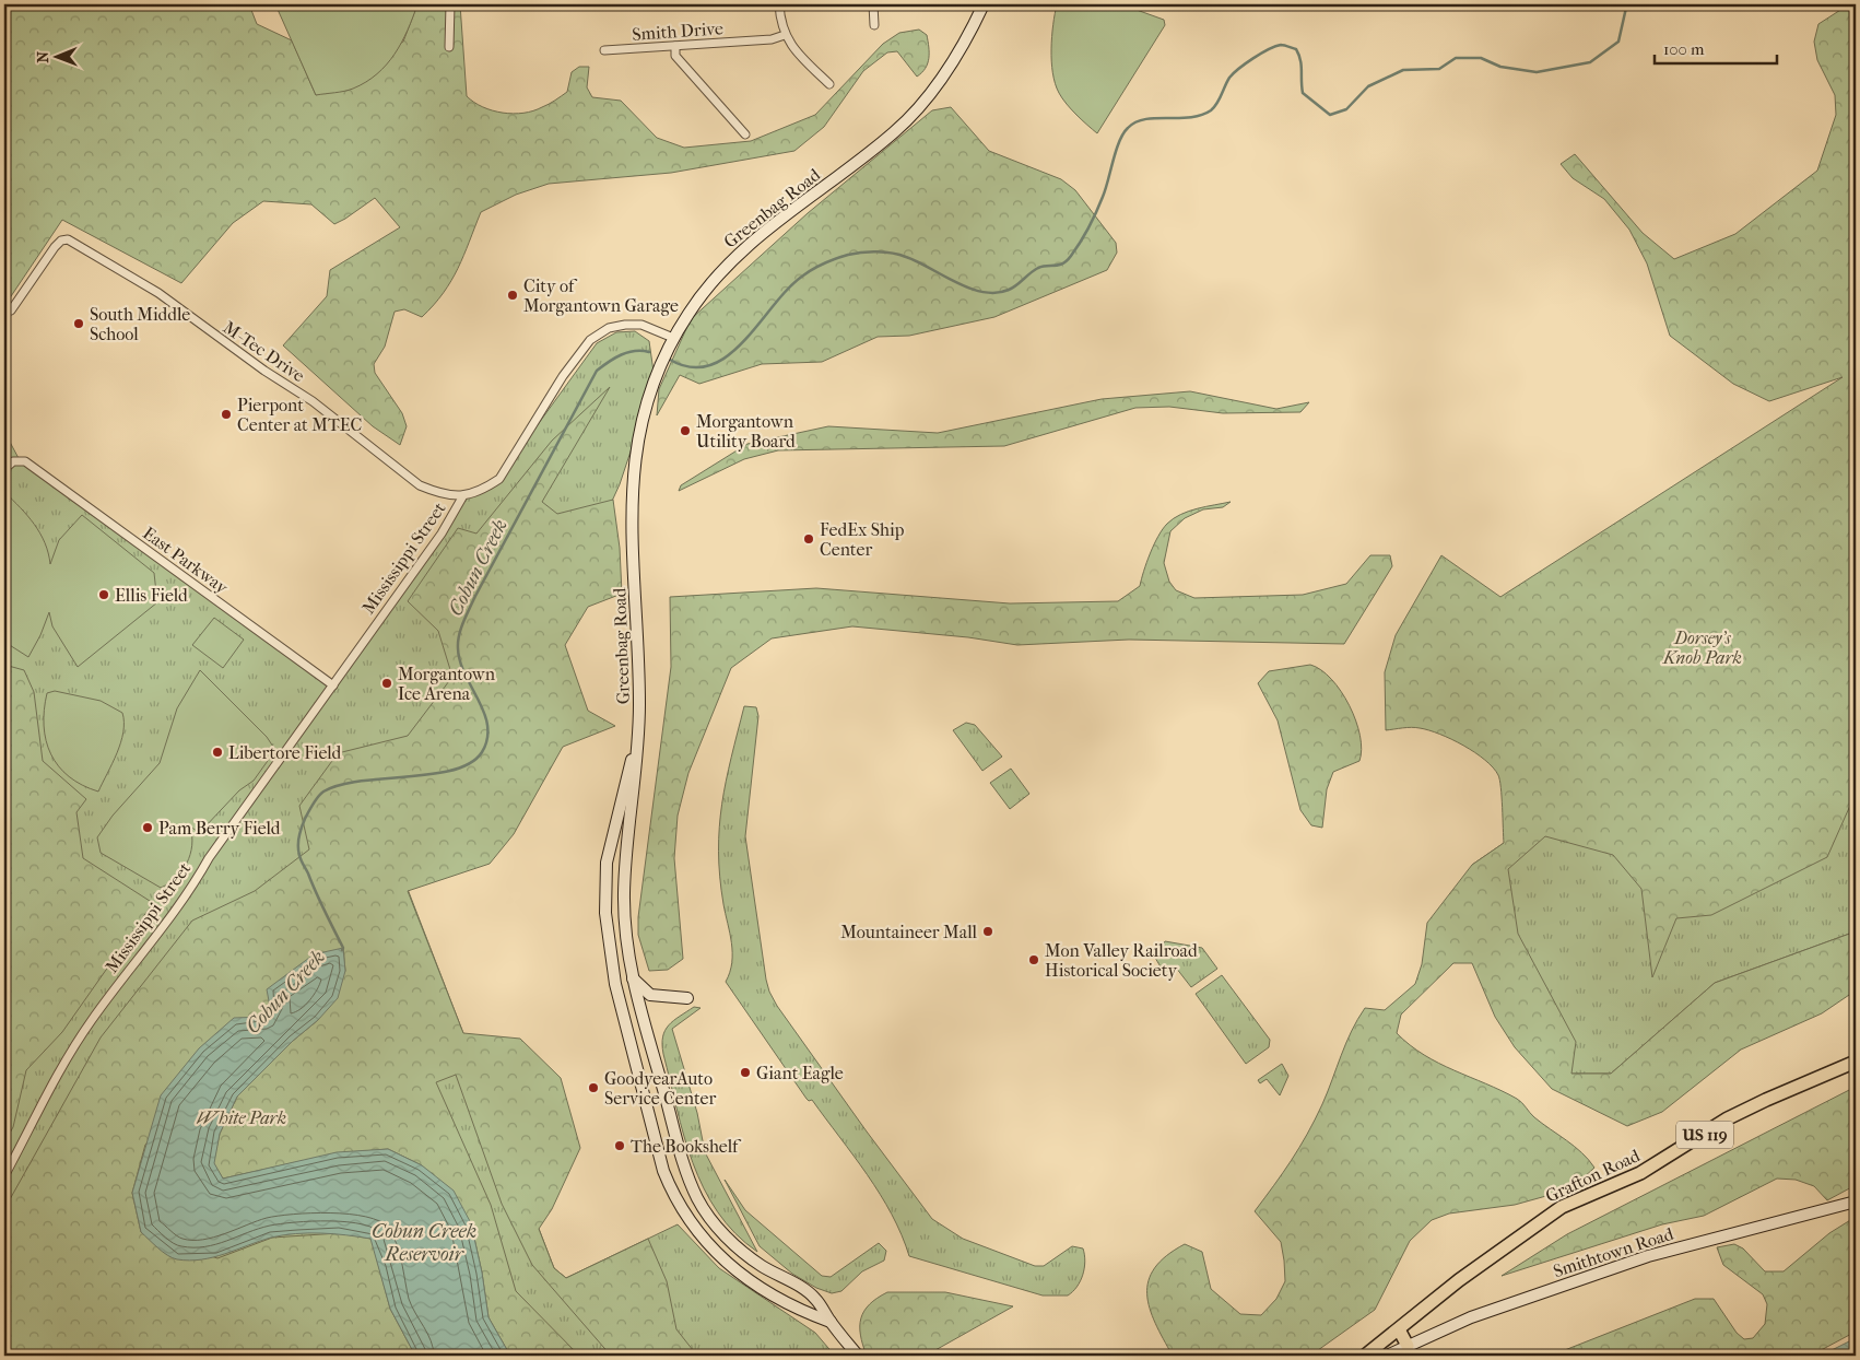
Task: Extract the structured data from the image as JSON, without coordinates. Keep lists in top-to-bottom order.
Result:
{
  "streets": {
    "main road": [
      "Greenbag Road",
      "US 119",
      "Grafton Road",
      "Smithtown Road"
    ],
    "street": [
      "Smith Drive",
      "M-Tec Drive",
      "Mississippi Street",
      "East Parkway"
    ]
  },
  "crossings": [
    ["M-Tec Drive", "Mississippi Street"],
    ["Mississippi Street", "East Parkway"]
  ],
  "water": ["Cobun Creek", "Cobun Creek Reservoir"],
  "parks": ["Dorsey's Knob Park", "White Park"],
  "places": [
    "City of Morgantown Garage",
    "South Middle School",
    "Pierpont Center at MTEC",
    "Morgantown Utility Board",
    "FedEx Ship Center",
    "Ellis Field",
    "Morgantown Ice Arena",
    "Libertore Field",
    "Pam Berry Field",
    "Mountaineer Mall",
    "Mon Valley Railroad Historical Society",
    "Giant Eagle",
    "GoodyearAuto Service Center",
    "The Bookshelf"
  ],
  "scale_bar": "100 m",
  "north": "left"
}
